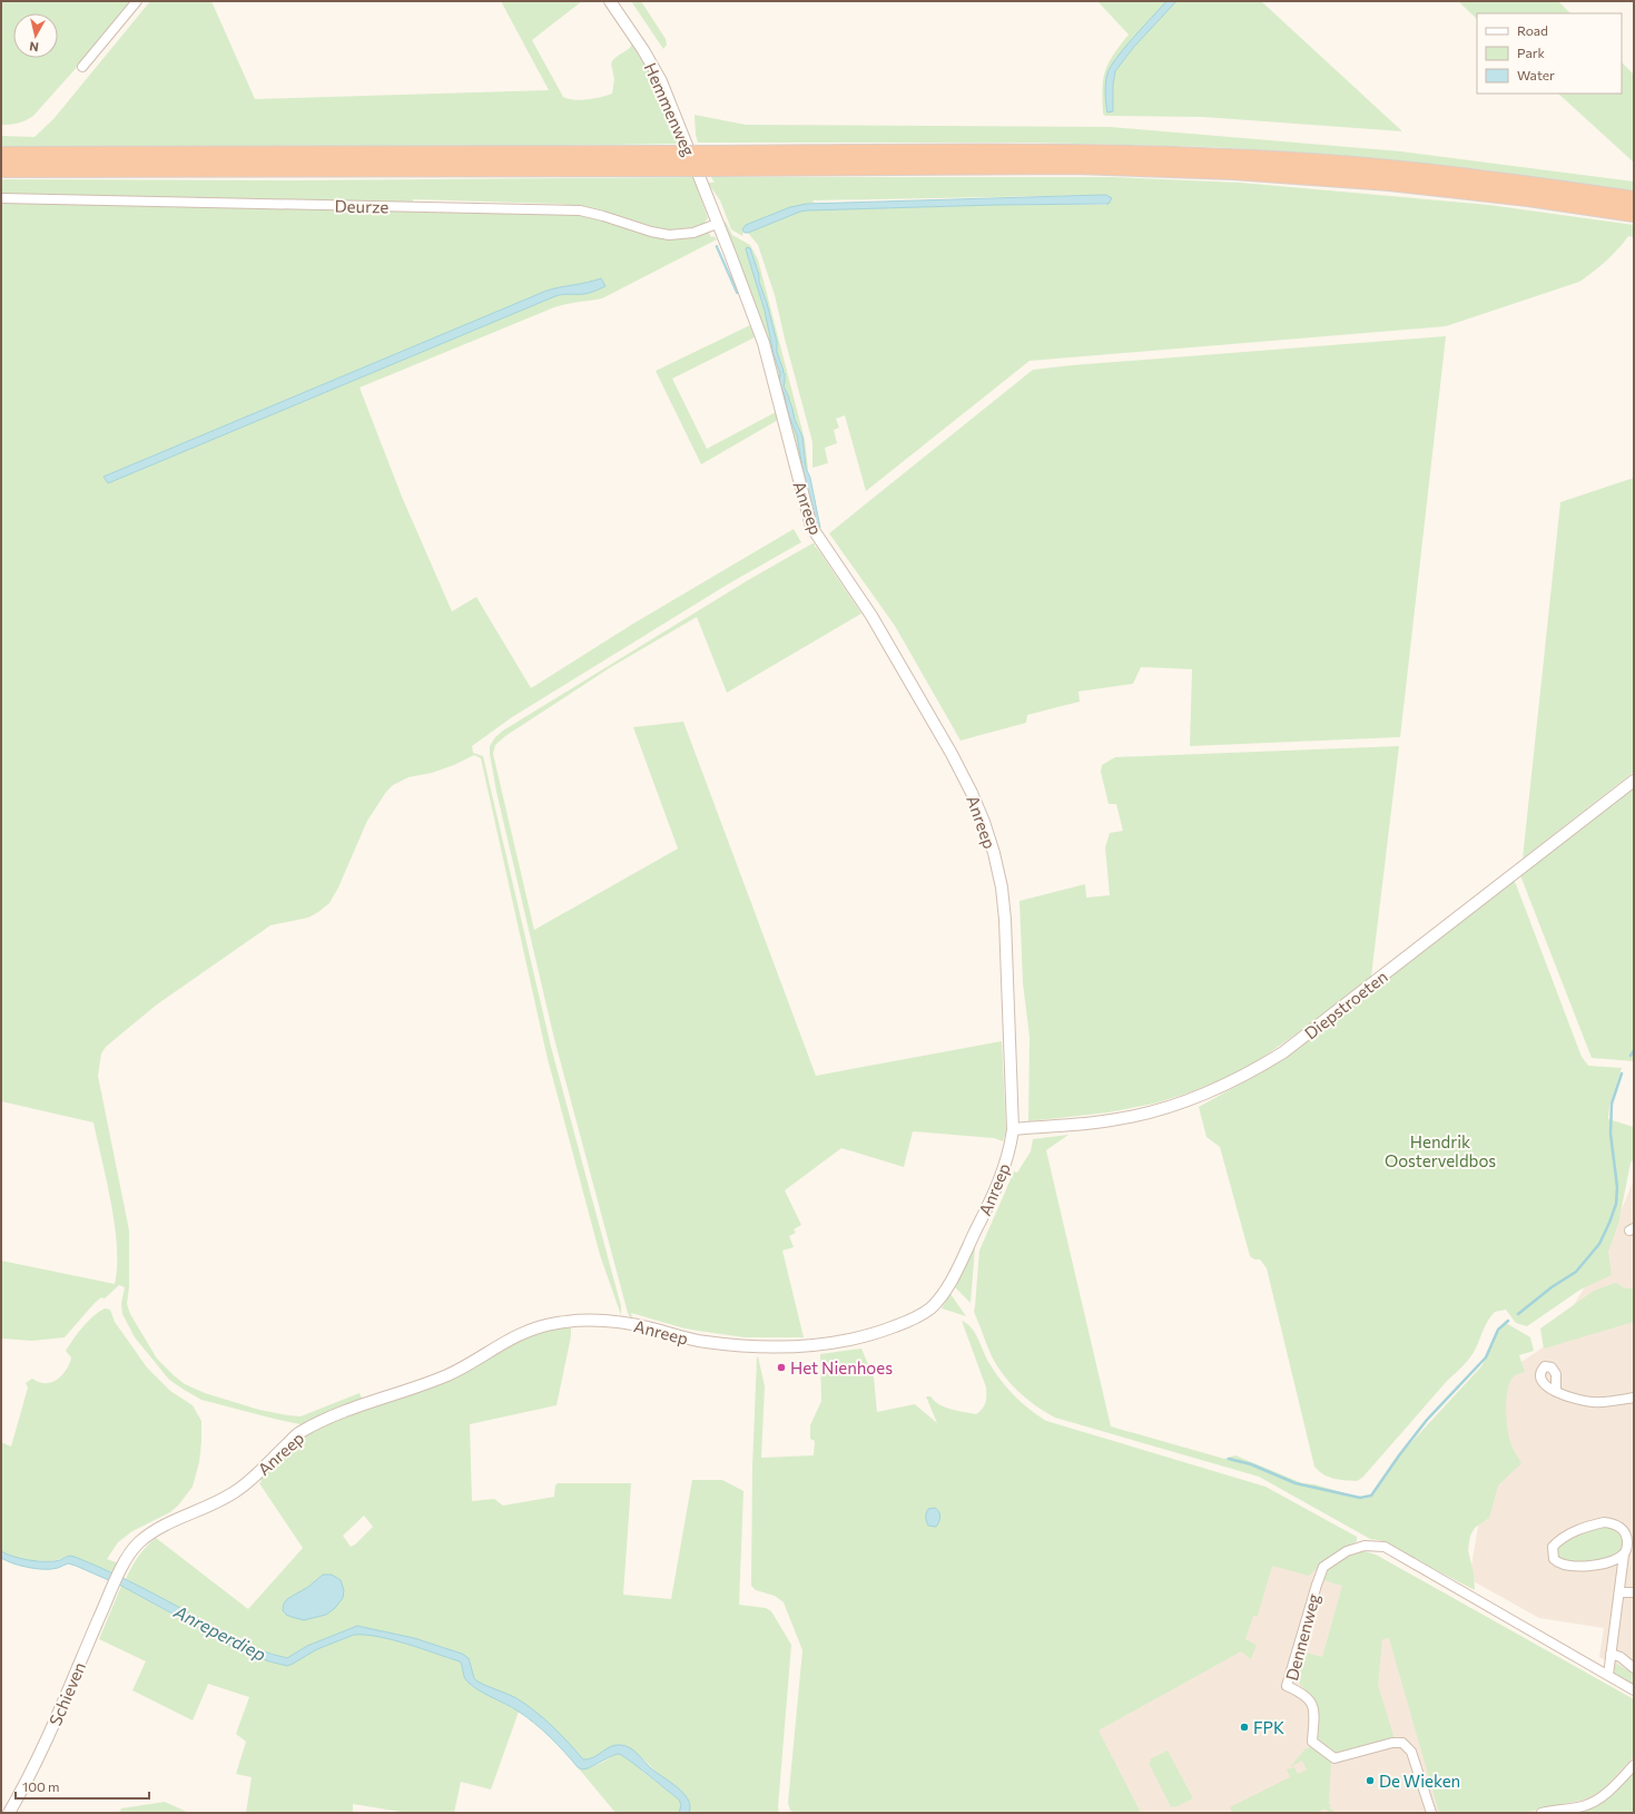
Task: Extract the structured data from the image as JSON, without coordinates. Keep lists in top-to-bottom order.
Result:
{
  "streets": {
    "street": [
      "Hemmenweg",
      "Deurze",
      "Anreep",
      "Diepstroeten",
      "Dennenweg",
      "Schieven"
    ]
  },
  "crossings": [
    ["Hemmenweg", "Deurze"],
    ["Hemmenweg", "Anreep"],
    ["Deurze", "Anreep"],
    ["Anreep", "Diepstroeten"],
    ["Anreep", "Schieven"]
  ],
  "water": ["Anreperdiep"],
  "parks": ["Hendrik Oosterveldbos"],
  "places": ["Het Nienhoes", "FPK", "De Wieken"],
  "legend": ["Road", "Park", "Water"],
  "scale_bar": "100 m",
  "north": "bottom"
}
